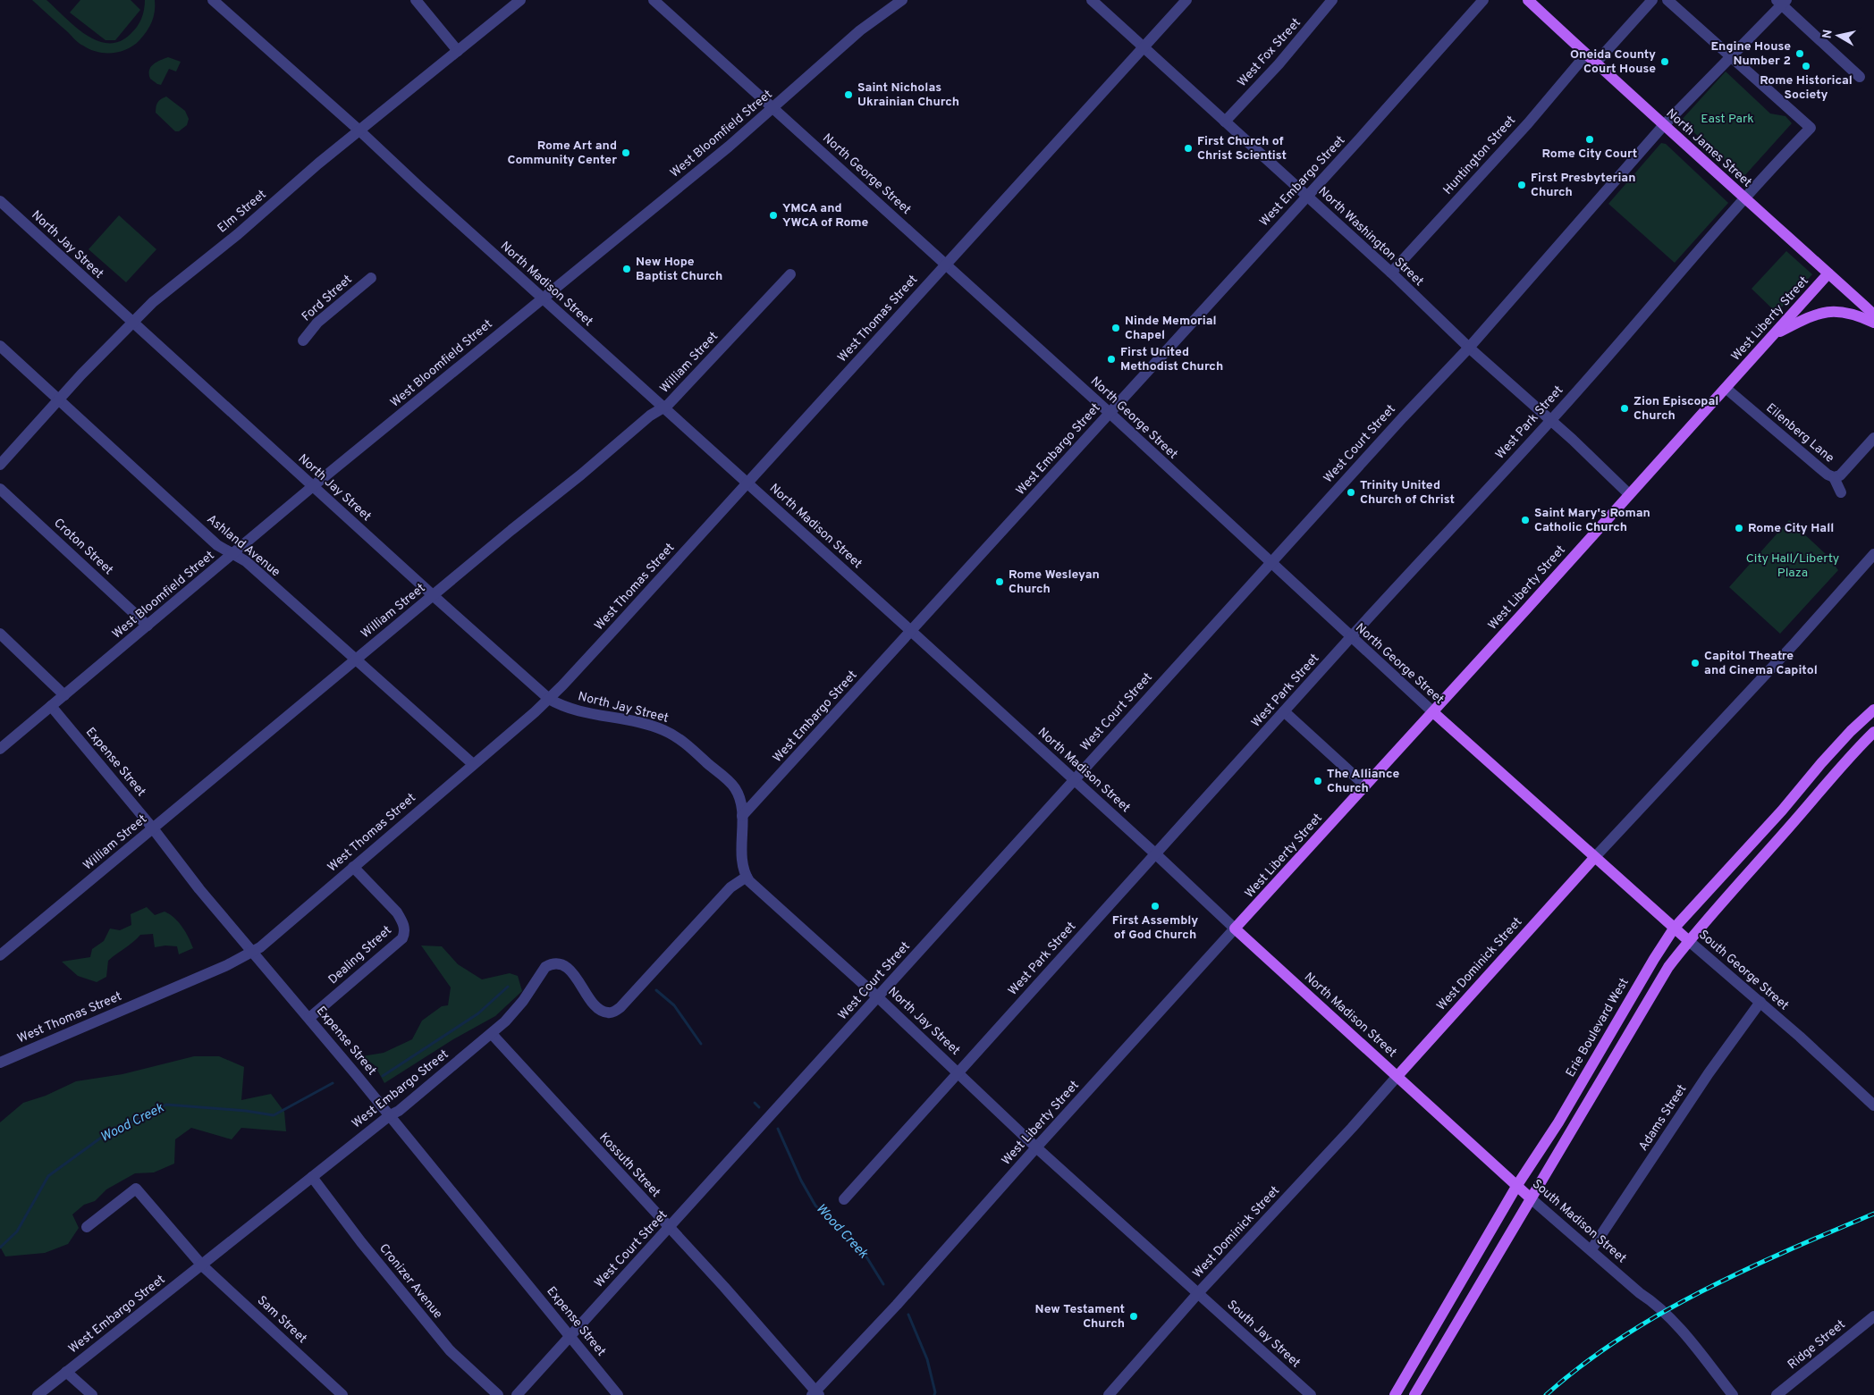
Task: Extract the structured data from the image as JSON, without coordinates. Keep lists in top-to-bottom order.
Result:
{
  "streets": {
    "main road": [
      "North James Street",
      "North George Street",
      "North Madison Street",
      "West Liberty Street",
      "West Dominick Street",
      "South George Street",
      "Erie Boulevard West",
      "South Madison Street"
    ],
    "street": [
      "West Fox Street",
      "West Bloomfield Street",
      "Huntington Street",
      "West Embargo Street",
      "Elm Street",
      "North Washington Street",
      "North Jay Street",
      "Ford Street",
      "West Thomas Street",
      "William Street",
      "West Park Street",
      "Eilenberg Lane",
      "West Court Street",
      "Ashland Avenue",
      "Croton Street",
      "Expense Street",
      "Dealing Street",
      "Adams Street",
      "Kossuth Street",
      "Cronizer Avenue",
      "Sam Street",
      "South Jay Street",
      "Ridge Street"
    ]
  },
  "crossings": [
    ["West Fox Street", "North Washington Street"],
    ["West Bloomfield Street", "North George Street"],
    ["West Bloomfield Street", "North Jay Street"],
    ["West Bloomfield Street", "North Madison Street"],
    ["West Bloomfield Street", "Ashland Avenue"],
    ["West Bloomfield Street", "Croton Street"],
    ["West Bloomfield Street", "Expense Street"],
    ["North James Street", "Huntington Street"],
    ["North James Street", "West Liberty Street"],
    ["North James Street", "West Park Street"],
    ["North James Street", "West Court Street"],
    ["Huntington Street", "North Washington Street"],
    ["North George Street", "West Embargo Street"],
    ["North George Street", "West Thomas Street"],
    ["North George Street", "West Liberty Street"],
    ["North George Street", "West Park Street"],
    ["North George Street", "West Court Street"],
    ["North George Street", "West Dominick Street"],
    ["North George Street", "South George Street"],
    ["West Embargo Street", "North Washington Street"],
    ["West Embargo Street", "North Jay Street"],
    ["West Embargo Street", "North Madison Street"],
    ["West Embargo Street", "Expense Street"],
    ["West Embargo Street", "Kossuth Street"],
    ["West Embargo Street", "Cronizer Avenue"],
    ["West Embargo Street", "Sam Street"],
    ["Elm Street", "North Jay Street"],
    ["Elm Street", "North Madison Street"],
    ["Elm Street", "Ashland Avenue"],
    ["North Washington Street", "West Thomas Street"],
    ["North Washington Street", "West Liberty Street"],
    ["North Washington Street", "West Park Street"],
    ["North Washington Street", "West Court Street"],
    ["North Jay Street", "West Thomas Street"],
    ["North Jay Street", "West Liberty Street"],
    ["North Jay Street", "William Street"],
    ["North Jay Street", "West Park Street"],
    ["North Jay Street", "West Court Street"],
    ["North Jay Street", "West Dominick Street"],
    ["North Jay Street", "South Jay Street"],
    ["North Madison Street", "West Thomas Street"],
    ["North Madison Street", "West Liberty Street"],
    ["North Madison Street", "William Street"],
    ["North Madison Street", "West Park Street"],
    ["North Madison Street", "West Court Street"],
    ["North Madison Street", "West Dominick Street"],
    ["North Madison Street", "South Madison Street"],
    ["West Thomas Street", "Ashland Avenue"],
    ["West Thomas Street", "Expense Street"],
    ["West Thomas Street", "Dealing Street"],
    ["West Liberty Street", "Eilenberg Lane"],
    ["West Liberty Street", "Kossuth Street"],
    ["William Street", "Ashland Avenue"],
    ["William Street", "Expense Street"],
    ["West Park Street", "West Court Street"],
    ["West Court Street", "Expense Street"],
    ["West Court Street", "Kossuth Street"],
    ["Expense Street", "Dealing Street"],
    ["West Dominick Street", "South George Street"],
    ["West Dominick Street", "South Madison Street"],
    ["West Dominick Street", "South Jay Street"],
    ["South George Street", "Erie Boulevard West"],
    ["South George Street", "Adams Street"],
    ["Erie Boulevard West", "South Madison Street"],
    ["Adams Street", "South Madison Street"]
  ],
  "water": ["Wood Creek"],
  "parks": ["East Park", "City Hall/Liberty Plaza"],
  "places": [
    "Engine House Number 2",
    "Oneida County Court House",
    "Rome Historical Society",
    "Saint Nicholas Ukrainian Church",
    "Rome City Court",
    "First Church of Christ Scientist",
    "Rome Art and Community Center",
    "First Presbyterian Church",
    "YMCA and YWCA of Rome",
    "New Hope Baptist Church",
    "Ninde Memorial Chapel",
    "First United Methodist Church",
    "Zion Episcopal Church",
    "Trinity United Church of Christ",
    "Saint Mary's Roman Catholic Church",
    "Rome City Hall",
    "Rome Wesleyan Church",
    "Capitol Theatre and Cinema Capitol",
    "The Alliance Church",
    "First Assembly of God Church",
    "New Testament Church"
  ],
  "north": "left"
}
